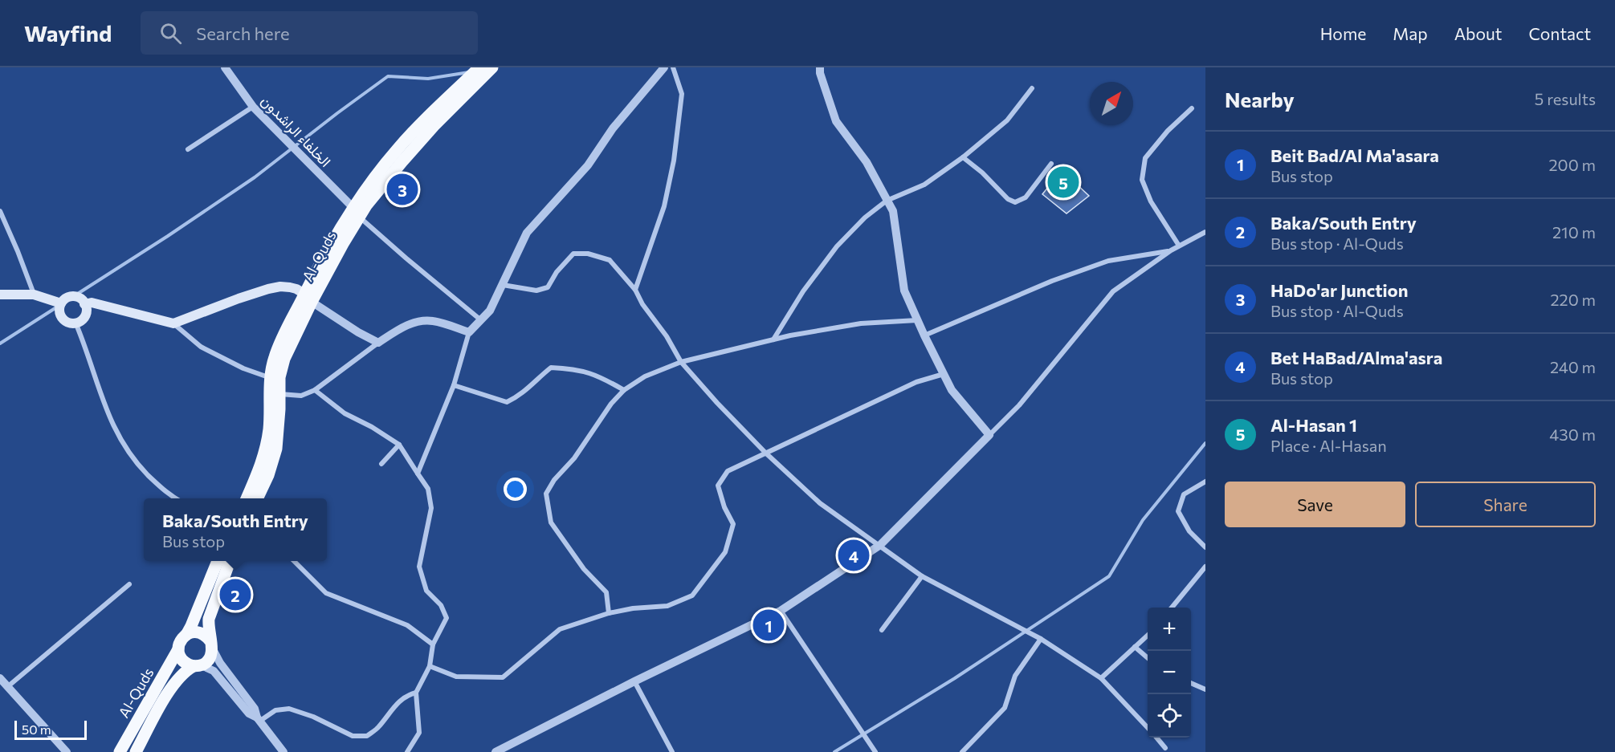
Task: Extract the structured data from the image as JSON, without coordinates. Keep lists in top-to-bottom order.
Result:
{
  "streets": {
    "main road": ["Al-Quds"],
    "street": ["الخلفاء الراشدون"]
  },
  "crossings": [
    ["الخلفاء الراشدون", "Al-Quds"]
  ],
  "scale_bar": "50 m",
  "north": "top right",
  "page": {
    "header": "Wayfind",
    "search": "Search here",
    "nav": [
      "Home",
      "Map",
      "About",
      "Contact"
    ],
    "heading": ["Nearby", "5 results"],
    "list": [
      {
        "mark": "1",
        "name": "Beit Bad/Al Ma'asara",
        "note": "Bus stop",
        "value": "200 m"
      },
      {
        "mark": "2",
        "name": "Baka/South Entry",
        "note": "Bus stop · Al-Quds",
        "value": "210 m"
      },
      {
        "mark": "3",
        "name": "HaDo'ar Junction",
        "note": "Bus stop · Al-Quds",
        "value": "220 m"
      },
      {
        "mark": "4",
        "name": "Bet HaBad/Alma'asra",
        "note": "Bus stop",
        "value": "240 m"
      },
      {
        "mark": "5",
        "name": "Al-Hasan 1",
        "note": "Place · Al-Hasan",
        "value": "430 m"
      }
    ],
    "pins": [
      "5",
      "3",
      "4",
      "2",
      "1"
    ],
    "buttons": ["Save", "Share"],
    "popup": ["Baka/South Entry", "Bus stop"],
    "map_buttons": ["+", "−"],
    "scale": "50 m"
  }
}
